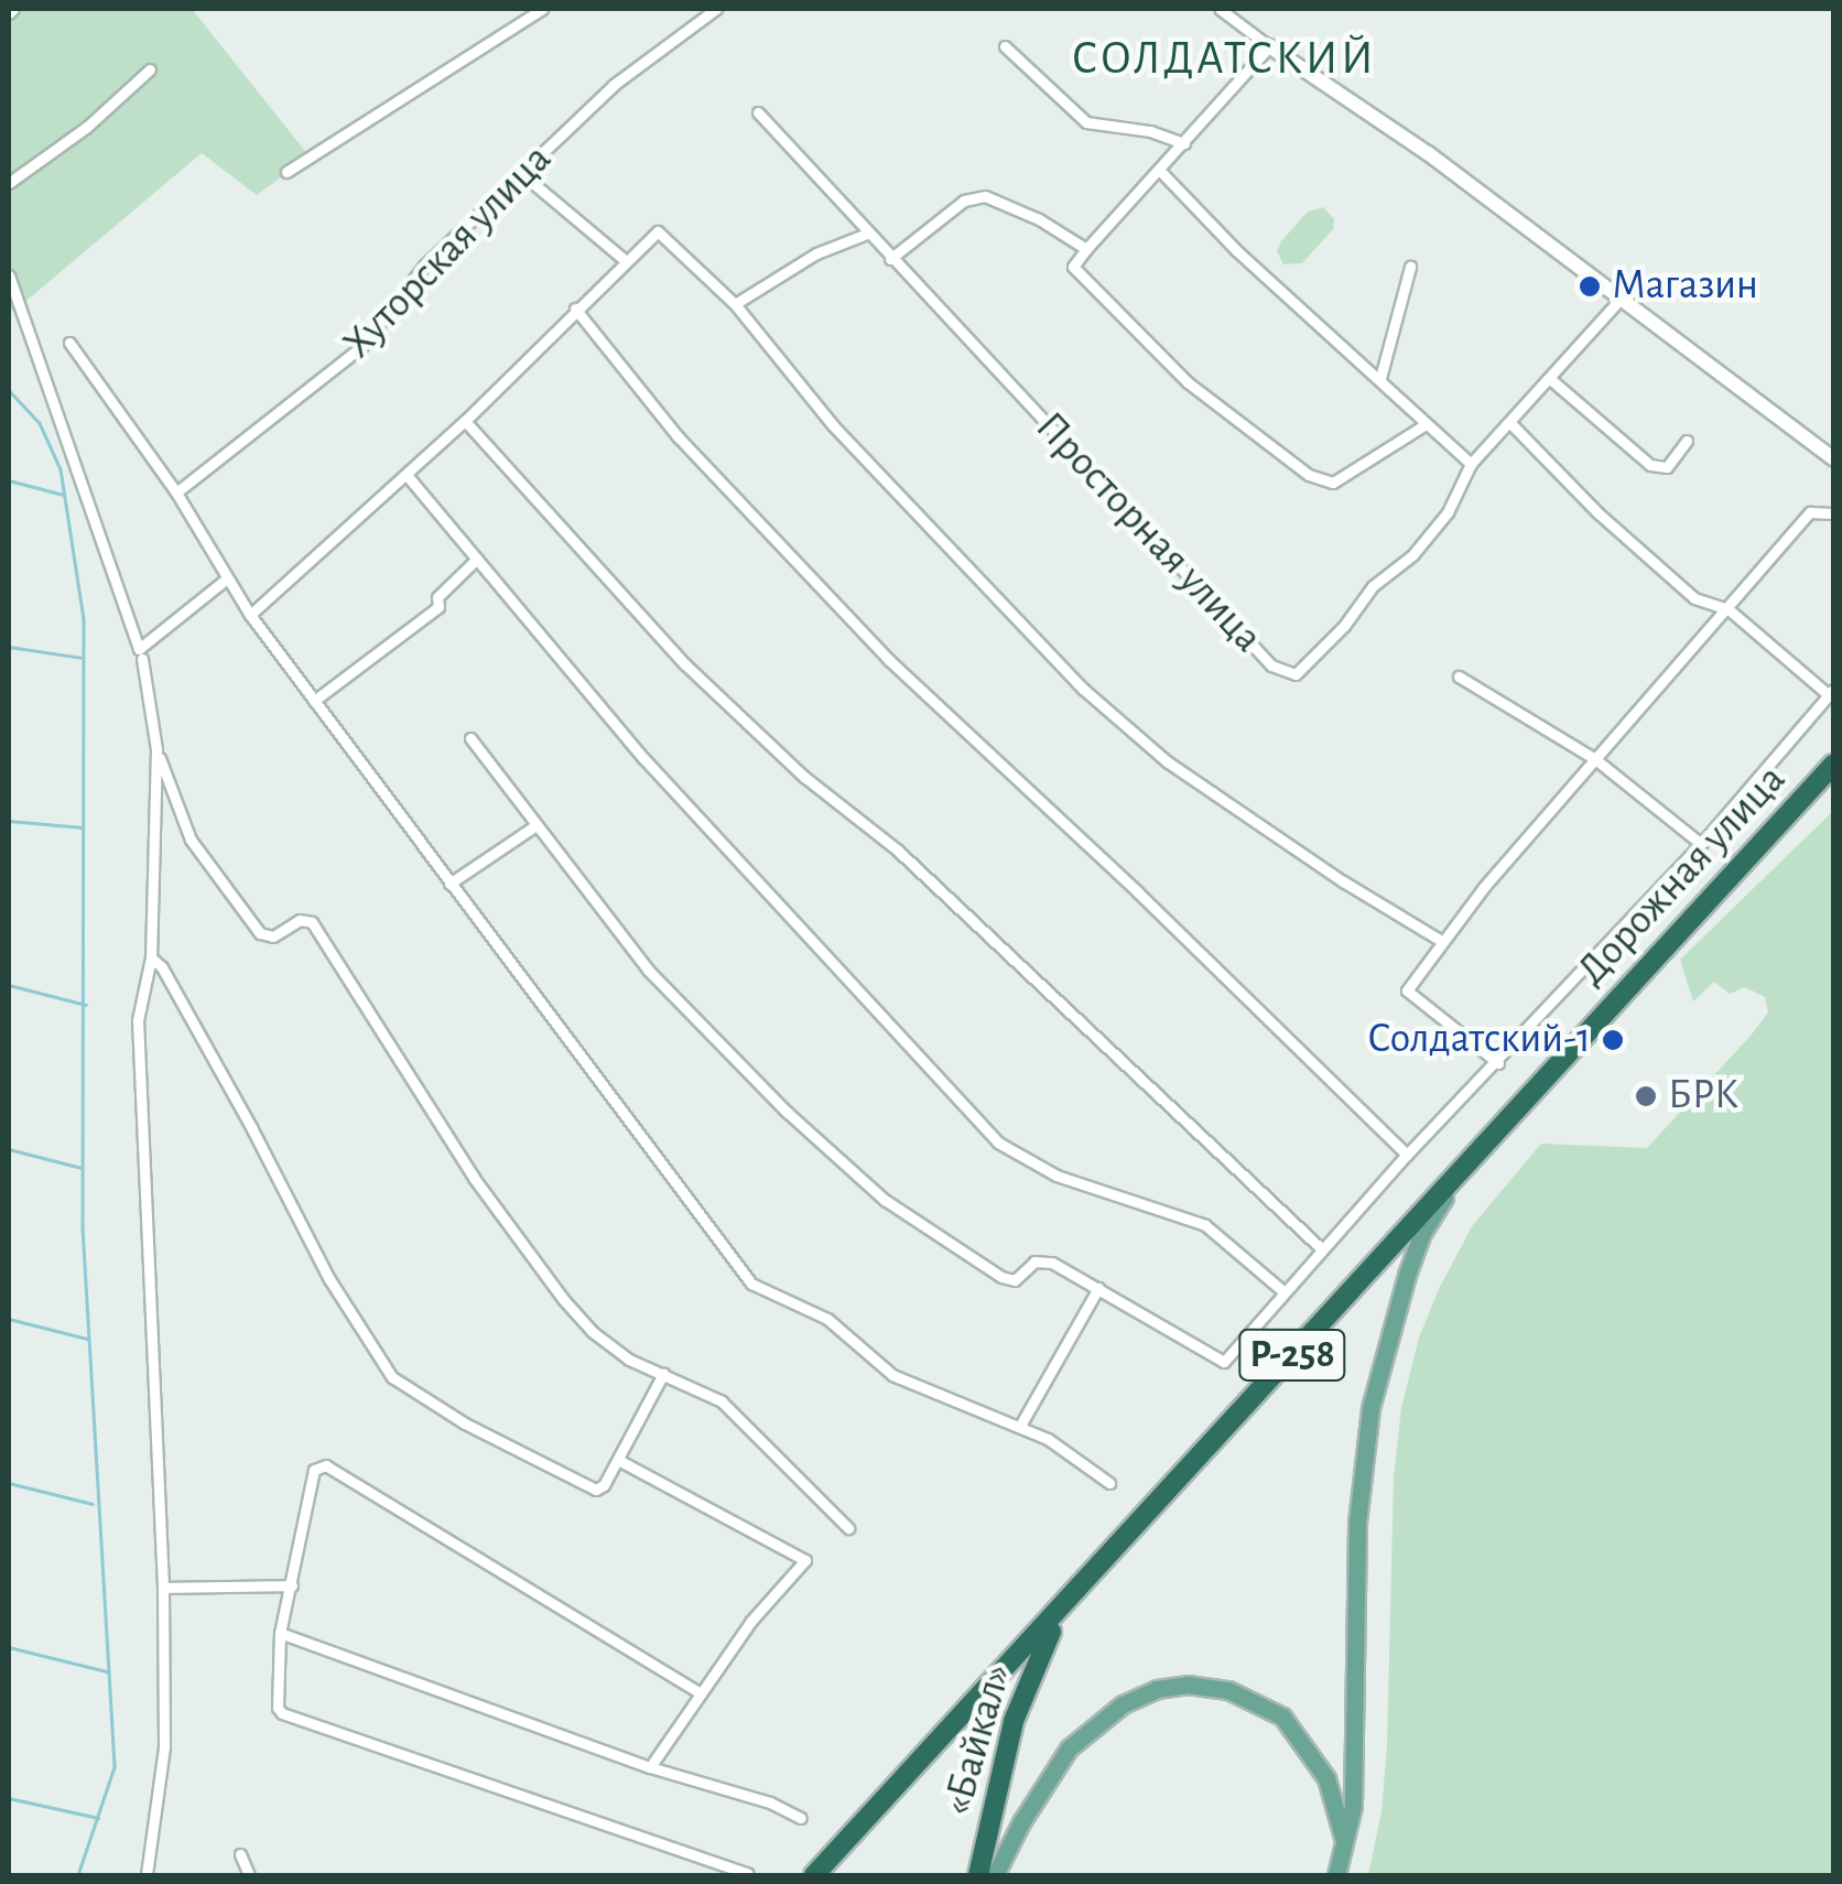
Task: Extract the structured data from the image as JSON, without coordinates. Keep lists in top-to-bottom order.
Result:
{
  "streets": {
    "highway": ["Дорожная улица", "Р-258", "«Байкал»"],
    "street": ["Хуторская улица", "Просторная улица"]
  },
  "crossings": [
    ["Дорожная улица", "«Байкал»"]
  ],
  "districts": ["СОЛДАТСКИЙ"],
  "places": ["Магазин", "Солдатский-1", "БРК"]
}
